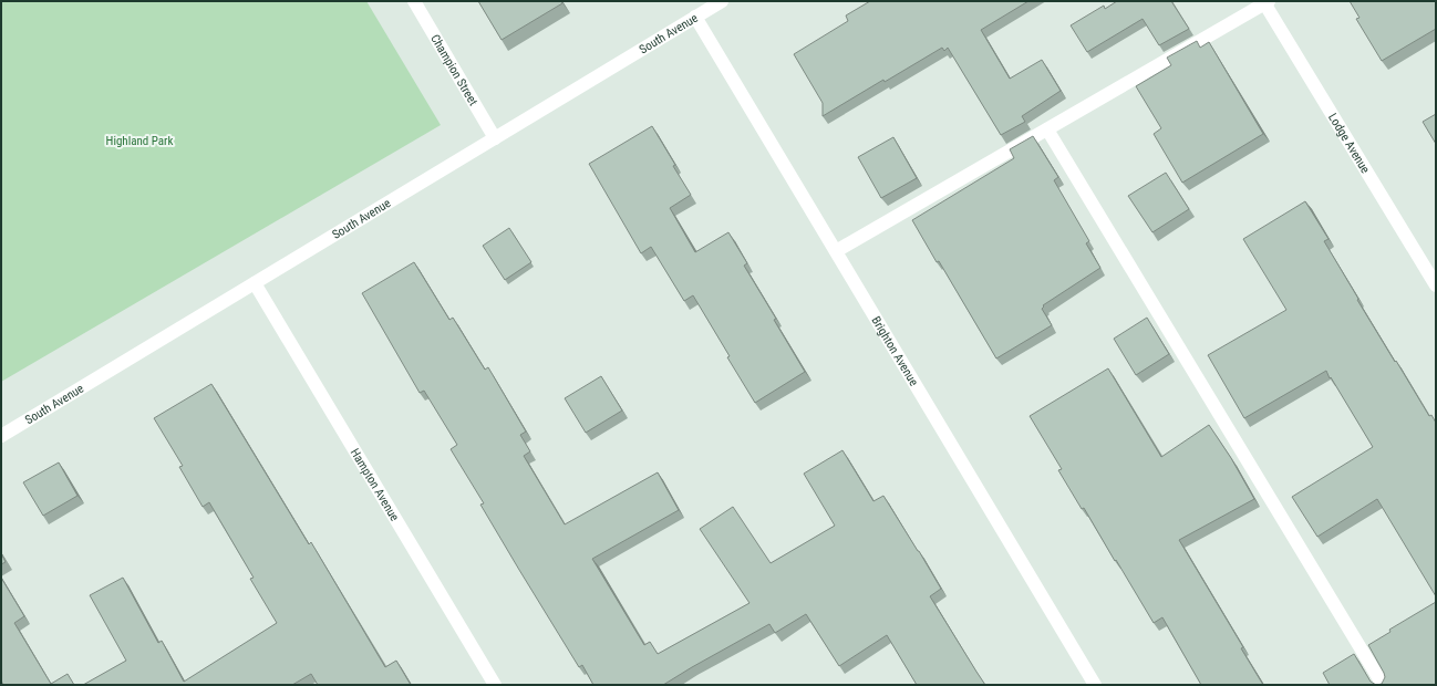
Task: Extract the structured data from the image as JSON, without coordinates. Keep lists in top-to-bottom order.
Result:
{
  "streets": {
    "street": [
      "South Avenue",
      "Champion Street",
      "Lodge Avenue",
      "Brighton Avenue",
      "Hampton Avenue"
    ]
  },
  "crossings": [
    ["South Avenue", "Champion Street"],
    ["South Avenue", "Brighton Avenue"],
    ["South Avenue", "Hampton Avenue"]
  ],
  "parks": ["Highland Park"]
}
